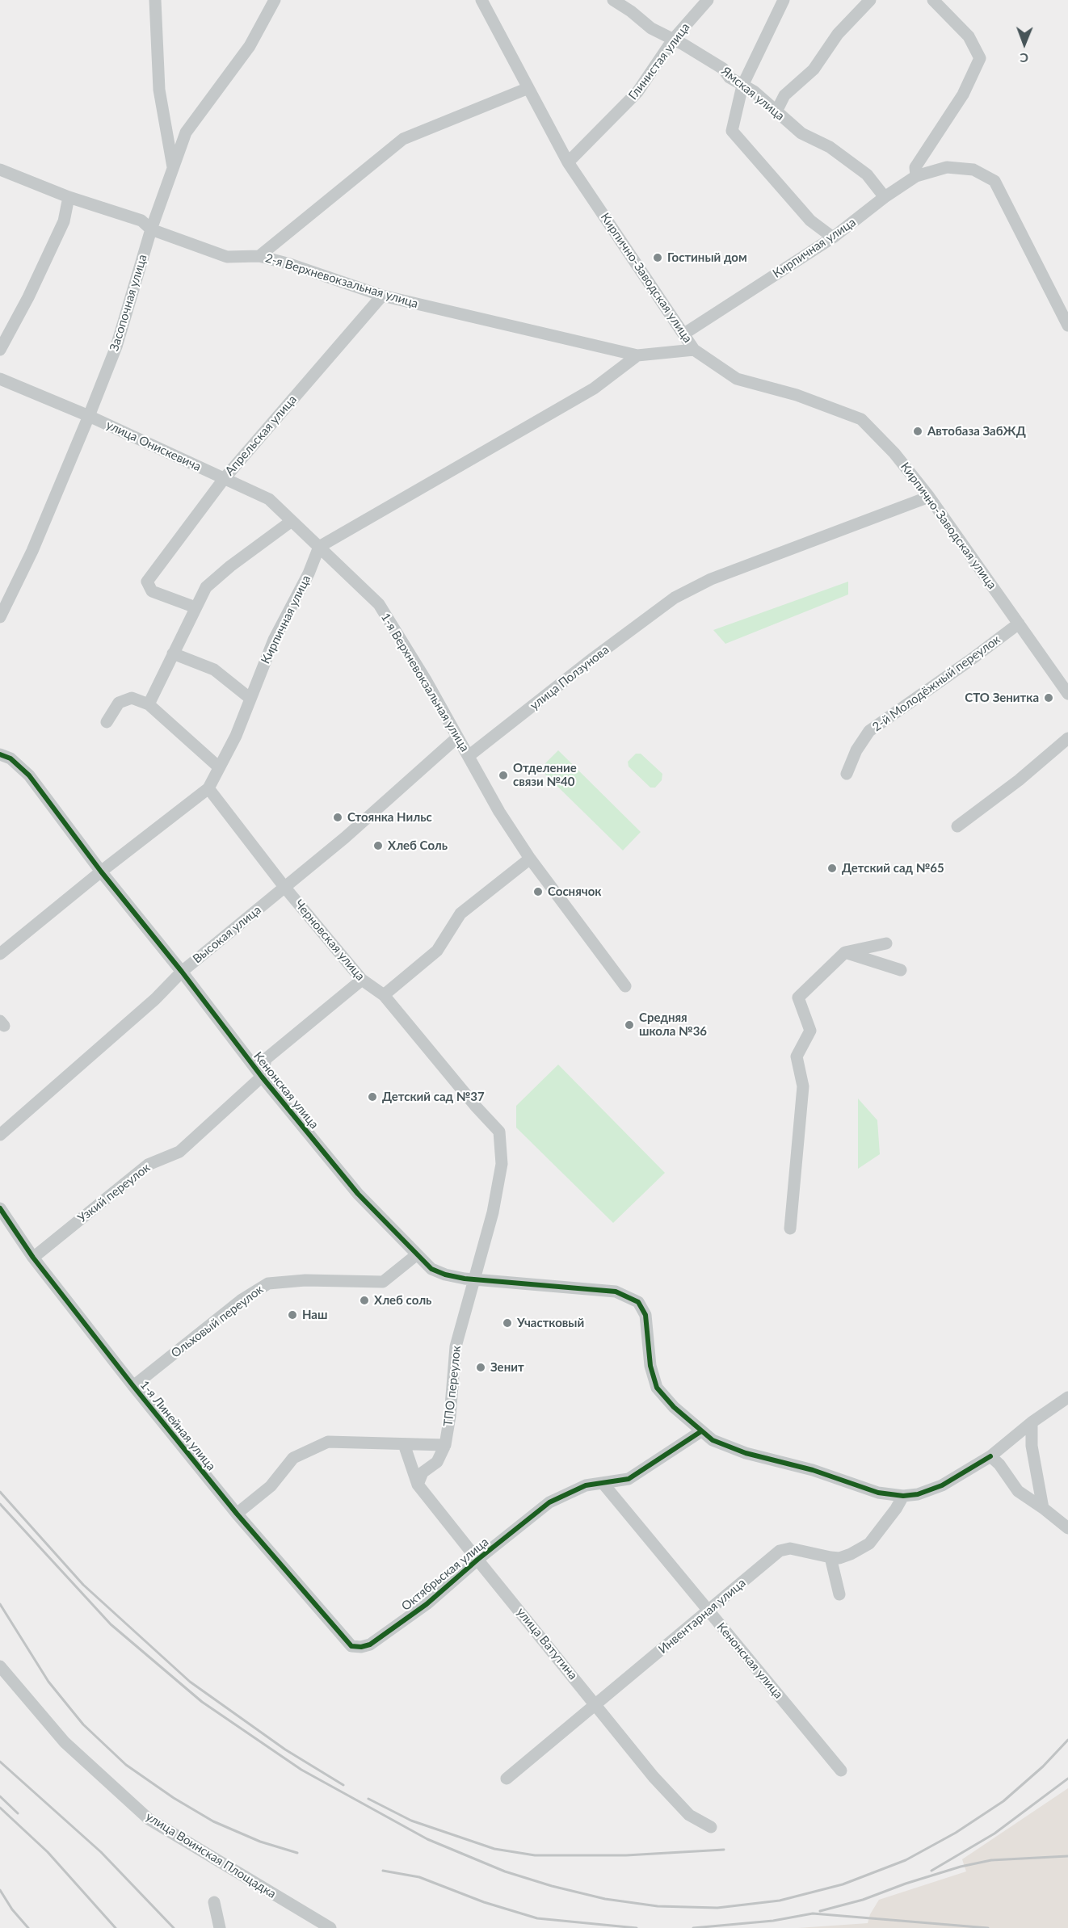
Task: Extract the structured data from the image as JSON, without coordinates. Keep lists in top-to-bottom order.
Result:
{
  "streets": {
    "street": [
      "Глинистая улица",
      "Ямская улица",
      "Кирпичная улица",
      "Кирпично-Заводская улица",
      "2-я Верхневокзальная улица",
      "Засопочная улица",
      "Апрельская улица",
      "улица Онискевича",
      "улица Ползунова",
      "1-я Верхневокзальная улица",
      "2-й Молодёжный переулок",
      "Высокая улица",
      "Черновская улица",
      "Кенонская улица",
      "Узкий переулок",
      "Ольховый переулок",
      "ТПО переулок",
      "1-я Линейная улица",
      "Октябрьская улица",
      "Инвентарная улица",
      "улица Ватутина",
      "улица Воинская Площадка"
    ]
  },
  "crossings": [
    ["Глинистая улица", "Ямская улица"],
    ["Глинистая улица", "Кирпично-Заводская улица"],
    ["Ямская улица", "Кирпичная улица"],
    ["Кирпичная улица", "Кирпично-Заводская улица"],
    ["Кирпичная улица", "улица Онискевича"],
    ["Кирпичная улица", "1-я Верхневокзальная улица"],
    ["Кирпичная улица", "Черновская улица"],
    ["Кирпичная улица", "Кенонская улица"],
    ["Кирпично-Заводская улица", "2-я Верхневокзальная улица"],
    ["Кирпично-Заводская улица", "улица Ползунова"],
    ["Кирпично-Заводская улица", "2-й Молодёжный переулок"],
    ["2-я Верхневокзальная улица", "Засопочная улица"],
    ["2-я Верхневокзальная улица", "Апрельская улица"],
    ["Засопочная улица", "улица Онискевича"],
    ["Апрельская улица", "улица Онискевича"],
    ["улица Онискевича", "1-я Верхневокзальная улица"],
    ["улица Ползунова", "1-я Верхневокзальная улица"],
    ["1-я Верхневокзальная улица", "Высокая улица"],
    ["Высокая улица", "Черновская улица"],
    ["Высокая улица", "Кенонская улица"],
    ["Черновская улица", "ТПО переулок"],
    ["Кенонская улица", "Узкий переулок"],
    ["Кенонская улица", "Ольховый переулок"],
    ["Кенонская улица", "ТПО переулок"],
    ["Кенонская улица", "Октябрьская улица"],
    ["Кенонская улица", "Инвентарная улица"],
    ["Узкий переулок", "1-я Линейная улица"],
    ["Ольховый переулок", "1-я Линейная улица"],
    ["1-я Линейная улица", "Октябрьская улица"],
    ["Октябрьская улица", "улица Ватутина"],
    ["Инвентарная улица", "улица Ватутина"]
  ],
  "places": [
    "Гостиный дом",
    "Автобаза ЗабЖД",
    "СТО Зенитка",
    "Отделение связи №40",
    "Стоянка Нильс",
    "Хлеб Соль",
    "Детский сад №65",
    "Соснячок",
    "Средняя школа №36",
    "Детский сад №37",
    "Хлеб соль",
    "Наш",
    "Участковый",
    "Зенит"
  ],
  "north": "bottom"
}
